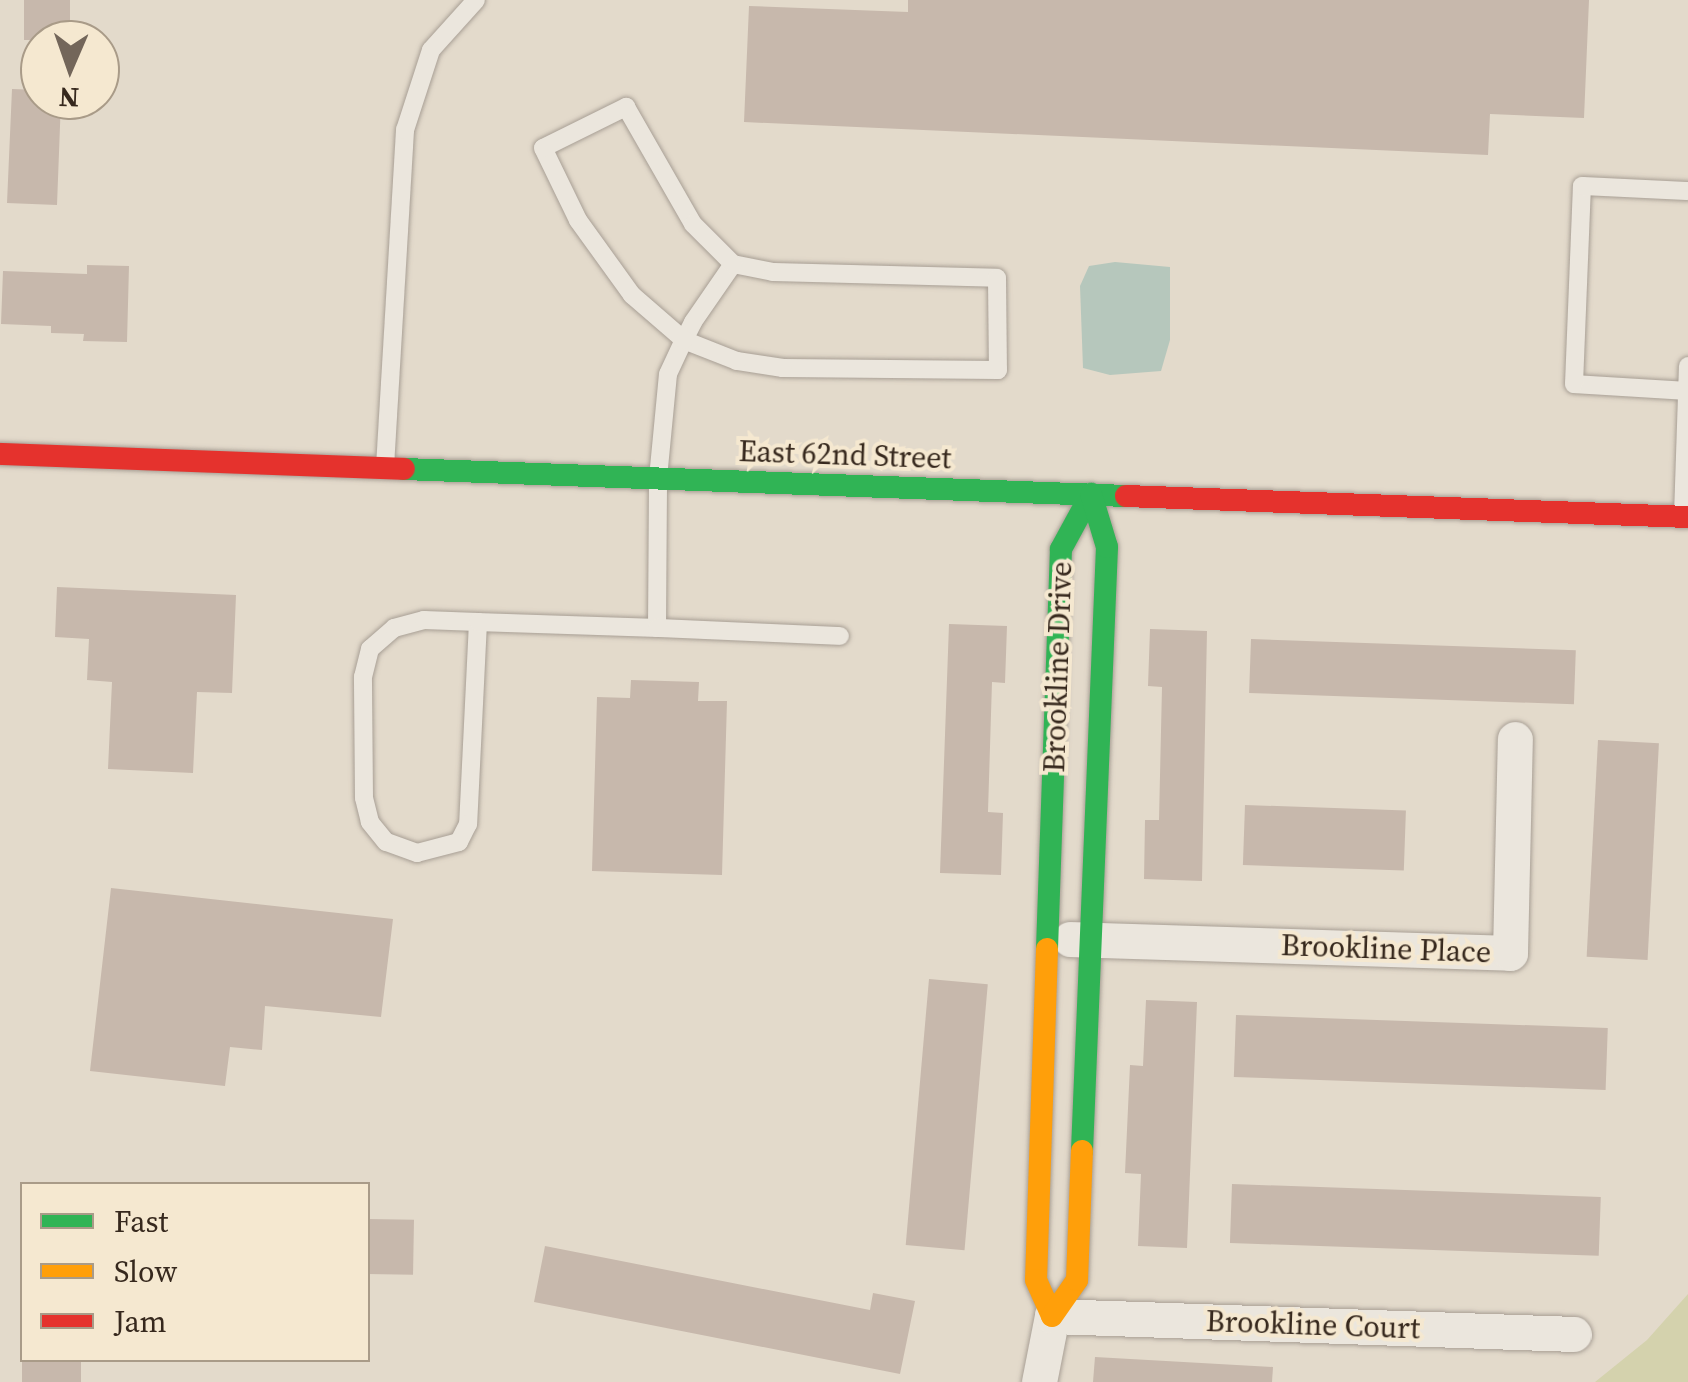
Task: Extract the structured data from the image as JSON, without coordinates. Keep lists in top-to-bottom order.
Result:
{
  "streets": {
    "street": [
      "East 62nd Street",
      "Brookline Drive",
      "Brookline Place",
      "Brookline Court"
    ]
  },
  "crossings": [
    ["East 62nd Street", "Brookline Drive"],
    ["Brookline Drive", "Brookline Place"],
    ["Brookline Drive", "Brookline Court"]
  ],
  "legend": ["Fast", "Slow", "Jam"],
  "north": "bottom"
}
